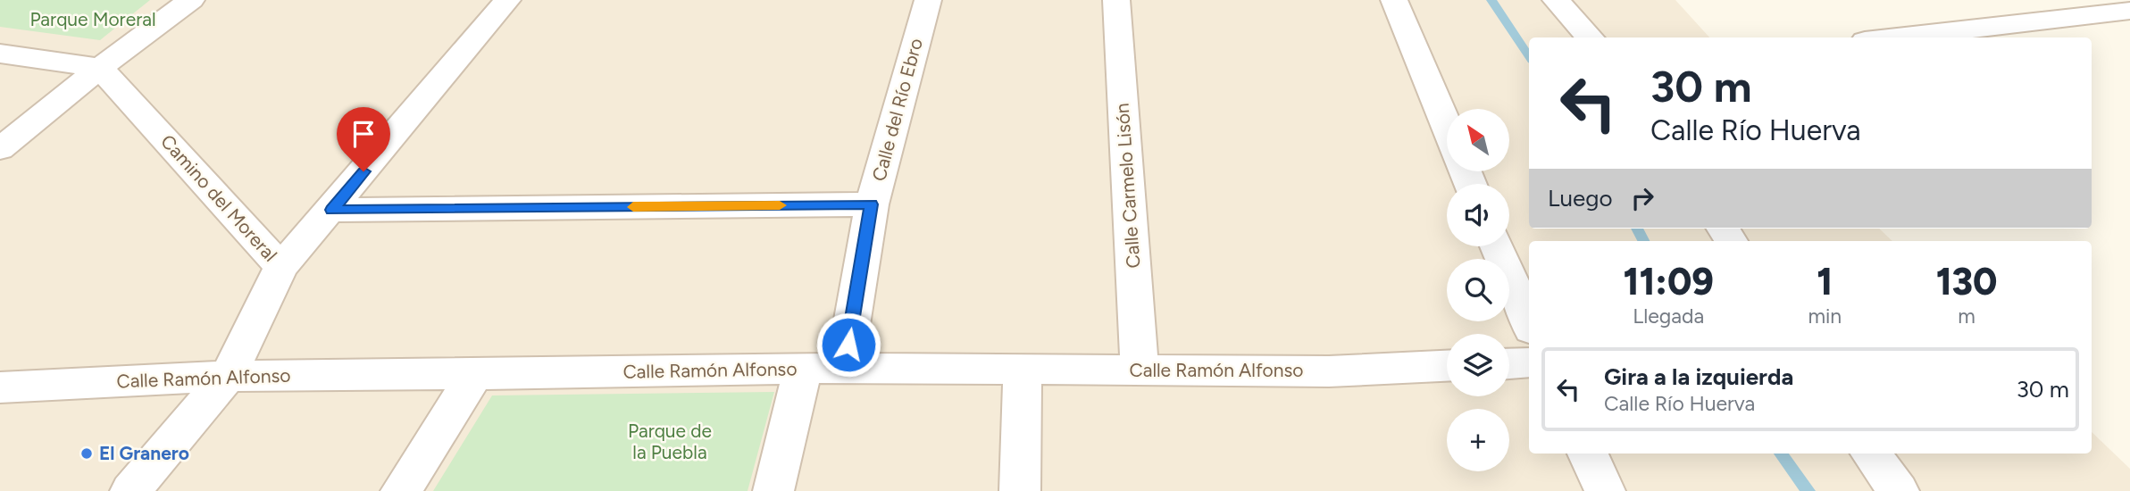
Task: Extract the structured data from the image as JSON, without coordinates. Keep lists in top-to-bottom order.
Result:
{
  "streets": {
    "street": [
      "Calle del Río Ebro",
      "Calle Carmelo Lisón",
      "Camino del Moreral",
      "Calle Ramón Alfonso"
    ]
  },
  "crossings": [
    ["Calle del Río Ebro", "Calle Ramón Alfonso"],
    ["Calle Carmelo Lisón", "Calle Ramón Alfonso"],
    ["Camino del Moreral", "Calle Ramón Alfonso"]
  ],
  "parks": ["Parque Moreral", "Parque de la Puebla"],
  "places": ["El Granero"],
  "north": "top left",
  "page": {
    "turn": ["30 m", "Calle Río Huerva"],
    "map_buttons": "+",
    "then": "Luego",
    "eta": [
      "11:09",
      "Llegada",
      "1",
      "min",
      "130",
      "m"
    ],
    "list": [
      {
        "name": "Gira a la izquierda",
        "note": "Calle Río Huerva",
        "value": "30 m"
      }
    ]
  }
}
